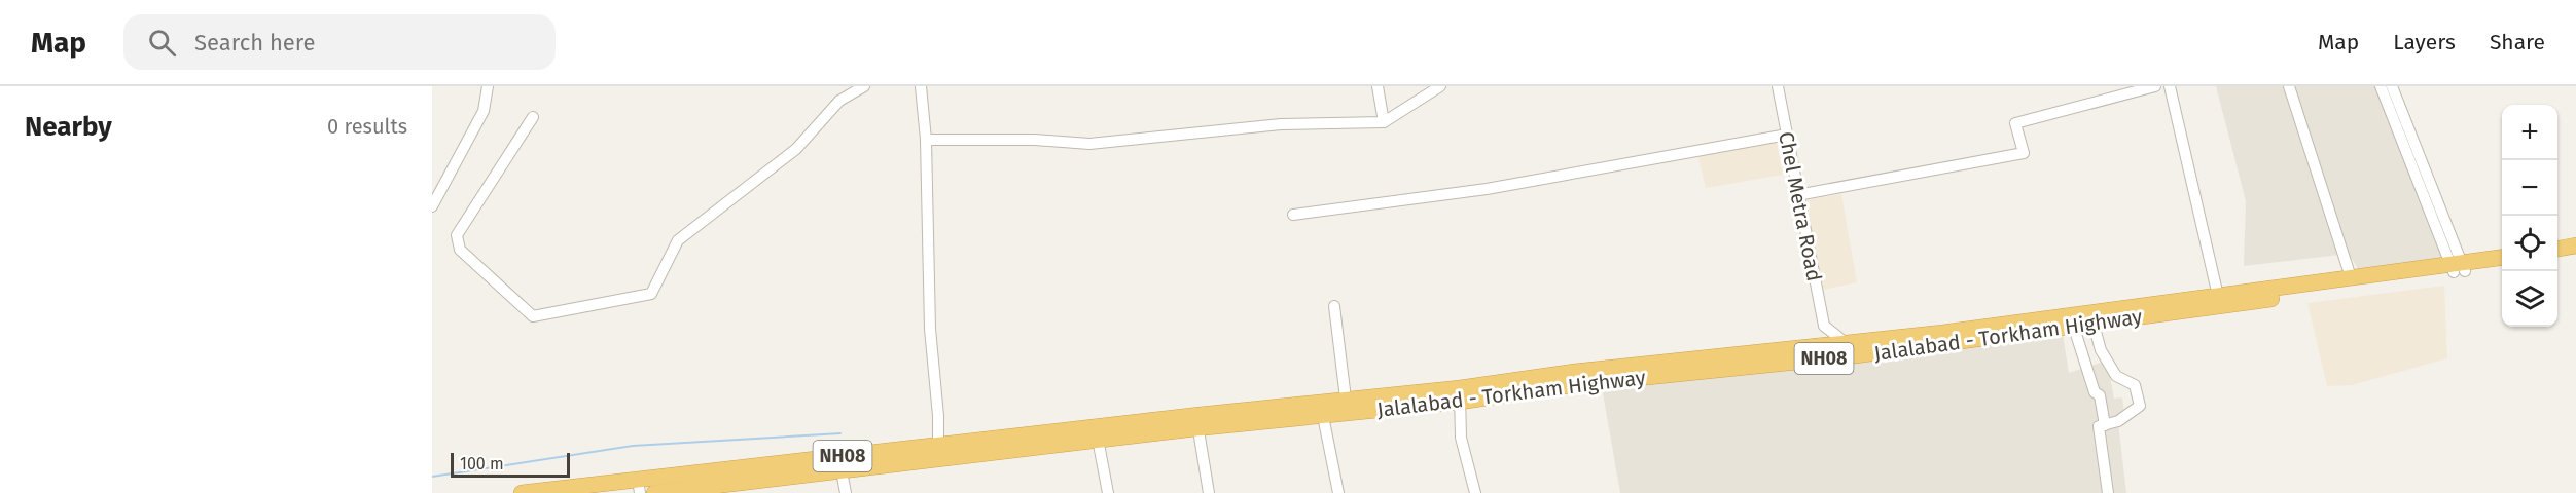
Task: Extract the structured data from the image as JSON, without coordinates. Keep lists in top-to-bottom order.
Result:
{
  "streets": {
    "highway": ["Jalalabad - Torkham Highway", "NH08"],
    "street": ["Chel Metra Road"]
  },
  "scale_bar": "100 m",
  "page": {
    "header": "Map",
    "search": "Search here",
    "nav": ["Map", "Layers", "Share"],
    "heading": ["Nearby", "0 results"],
    "map_buttons": ["+", "−"],
    "scale": "100 m"
  }
}
